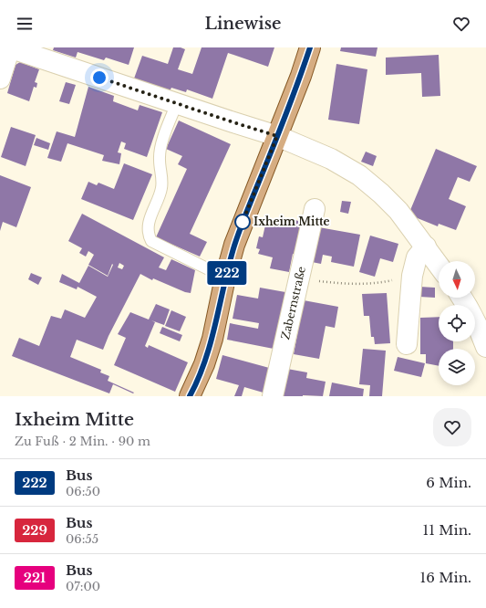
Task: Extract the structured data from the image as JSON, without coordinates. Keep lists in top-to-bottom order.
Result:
{
  "streets": {
    "street": ["Zabernstraße"]
  },
  "places": ["Ixheim Mitte"],
  "lines": ["bus line 222"],
  "north": "bottom",
  "page": {
    "header": "Linewise",
    "on_map": "222",
    "heading": ["Ixheim Mitte", "Zu Fuß · 2 Min. · 90 m"],
    "list": [
      {
        "mark": "222",
        "name": "Bus",
        "note": "06:50",
        "value": "6 Min."
      },
      {
        "mark": "229",
        "name": "Bus",
        "note": "06:55",
        "value": "11 Min."
      },
      {
        "mark": "221",
        "name": "Bus",
        "note": "07:00",
        "value": "16 Min."
      }
    ]
  }
}
